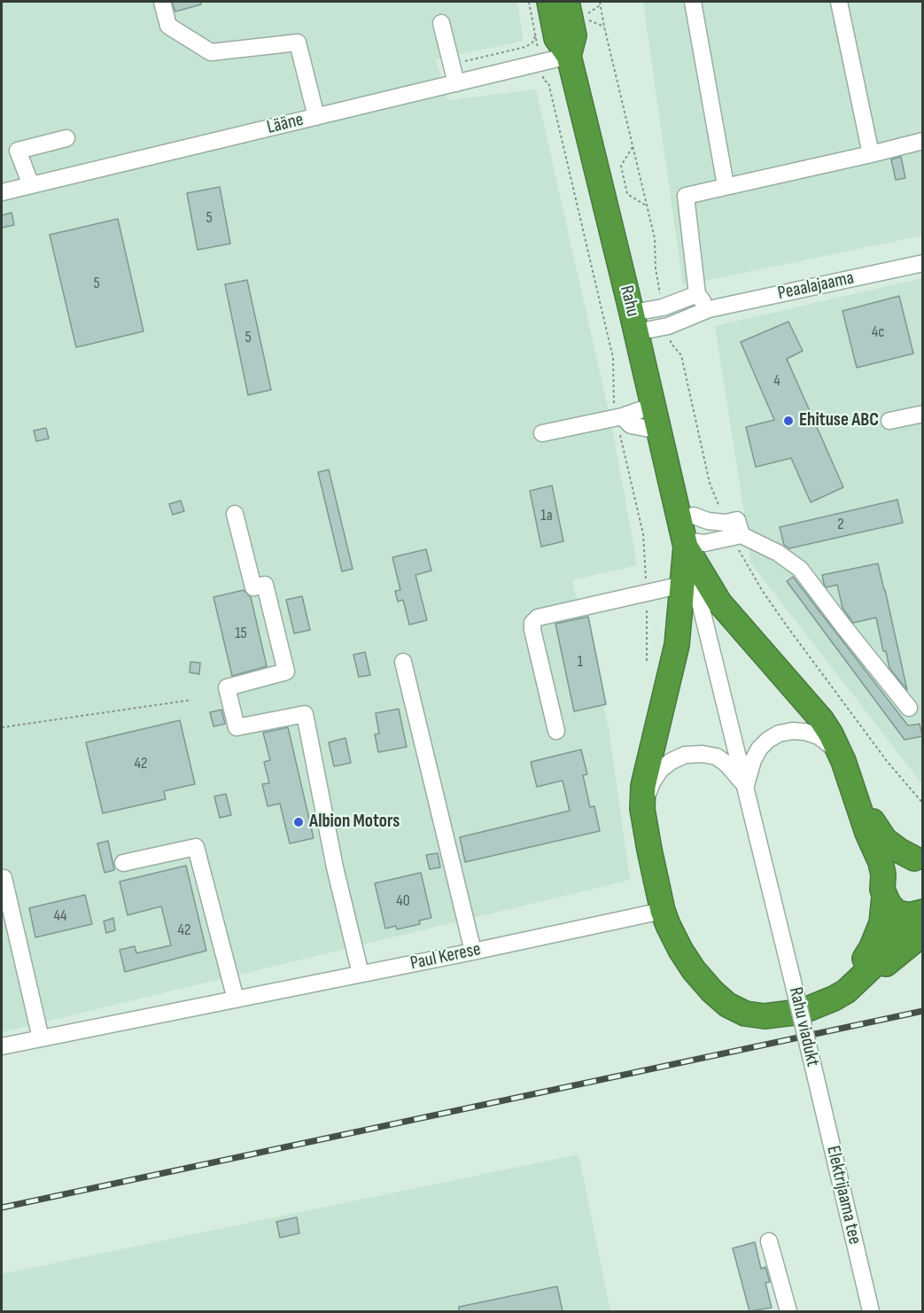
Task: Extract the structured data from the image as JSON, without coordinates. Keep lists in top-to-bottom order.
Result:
{
  "streets": {
    "highway": ["Rahu"],
    "street": [
      "Lääne",
      "Peaalajaama",
      "Paul Kerese",
      "Rahu viadukt",
      "Elektrijaama tee"
    ]
  },
  "crossings": [
    ["Lääne", "Rahu"],
    ["Peaalajaama", "Rahu"],
    ["Rahu", "Rahu viadukt"],
    ["Rahu viadukt", "Elektrijaama tee"]
  ],
  "places": ["Ehituse ABC", "Albion Motors"],
  "house_numbers": [
    "5",
    "5",
    "4c",
    "5",
    "4",
    "1a",
    "2",
    "15",
    "1",
    "42",
    "40",
    "44",
    "42"
  ]
}
